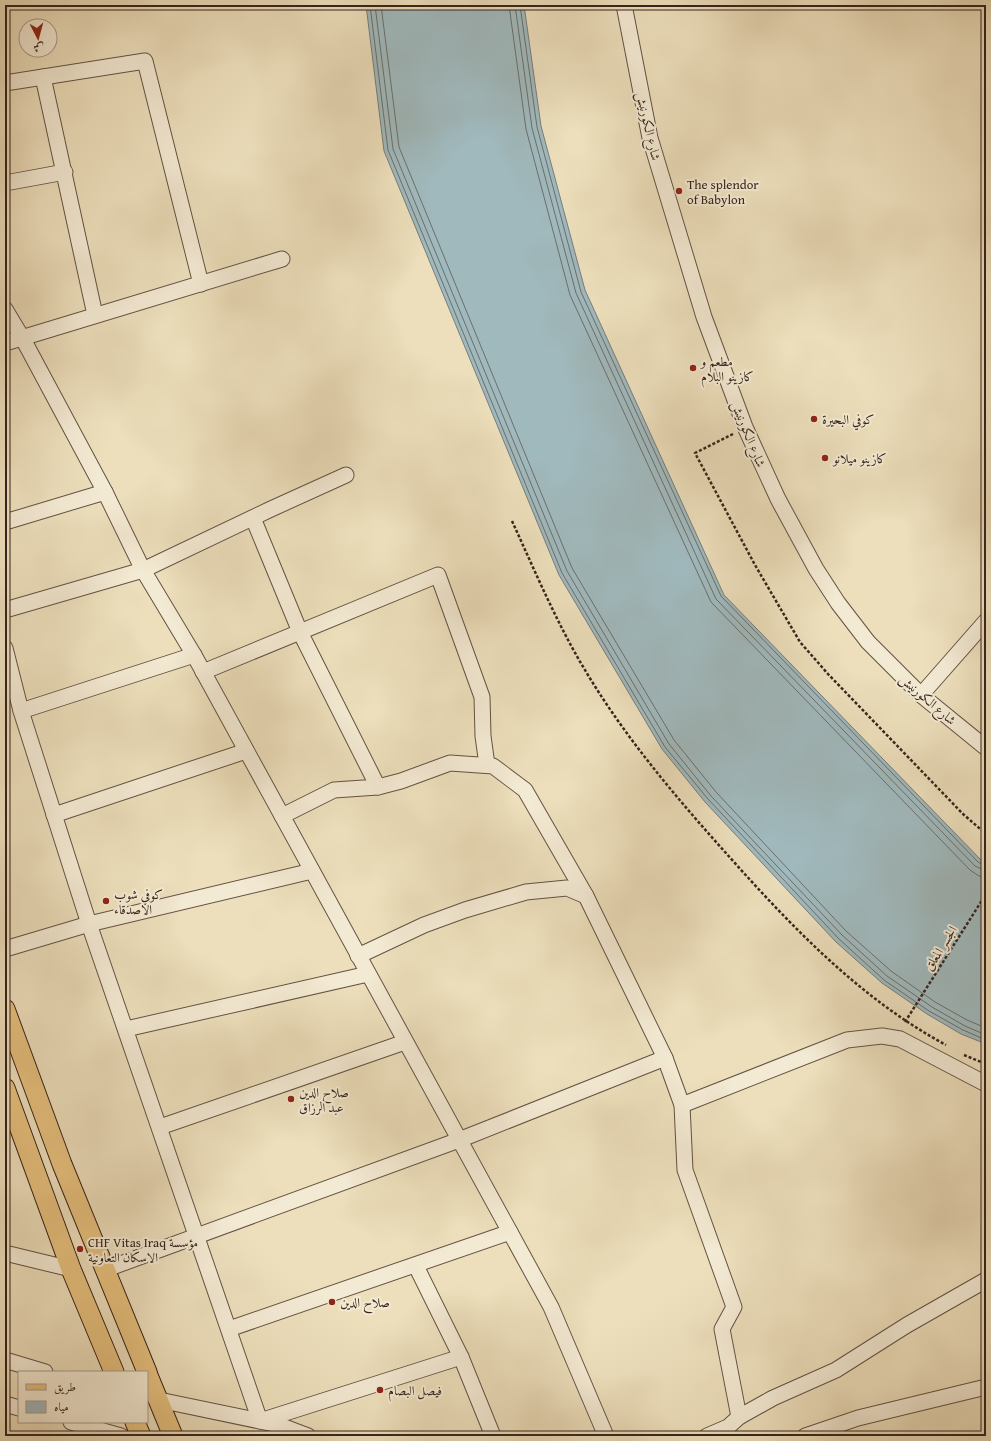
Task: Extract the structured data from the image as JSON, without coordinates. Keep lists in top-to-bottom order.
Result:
{
  "streets": {
    "street": ["شارع الكورنيش"],
    "path": ["الجسر المعلق"]
  },
  "places": [
    "The splendor of Babylon",
    "مطعم و كازينو البلام",
    "كوفي البحيرة",
    "كازينو ميلانو",
    "كوفي شوب الاصدقاء",
    "صلاح الدين عبد الرزاق",
    "CHF Vitas Iraq مؤسسة الاسكان التعاونية",
    "صلاح الدين",
    "فيصل البصام"
  ],
  "legend": ["طريق", "مياه"],
  "north": "bottom"
}
